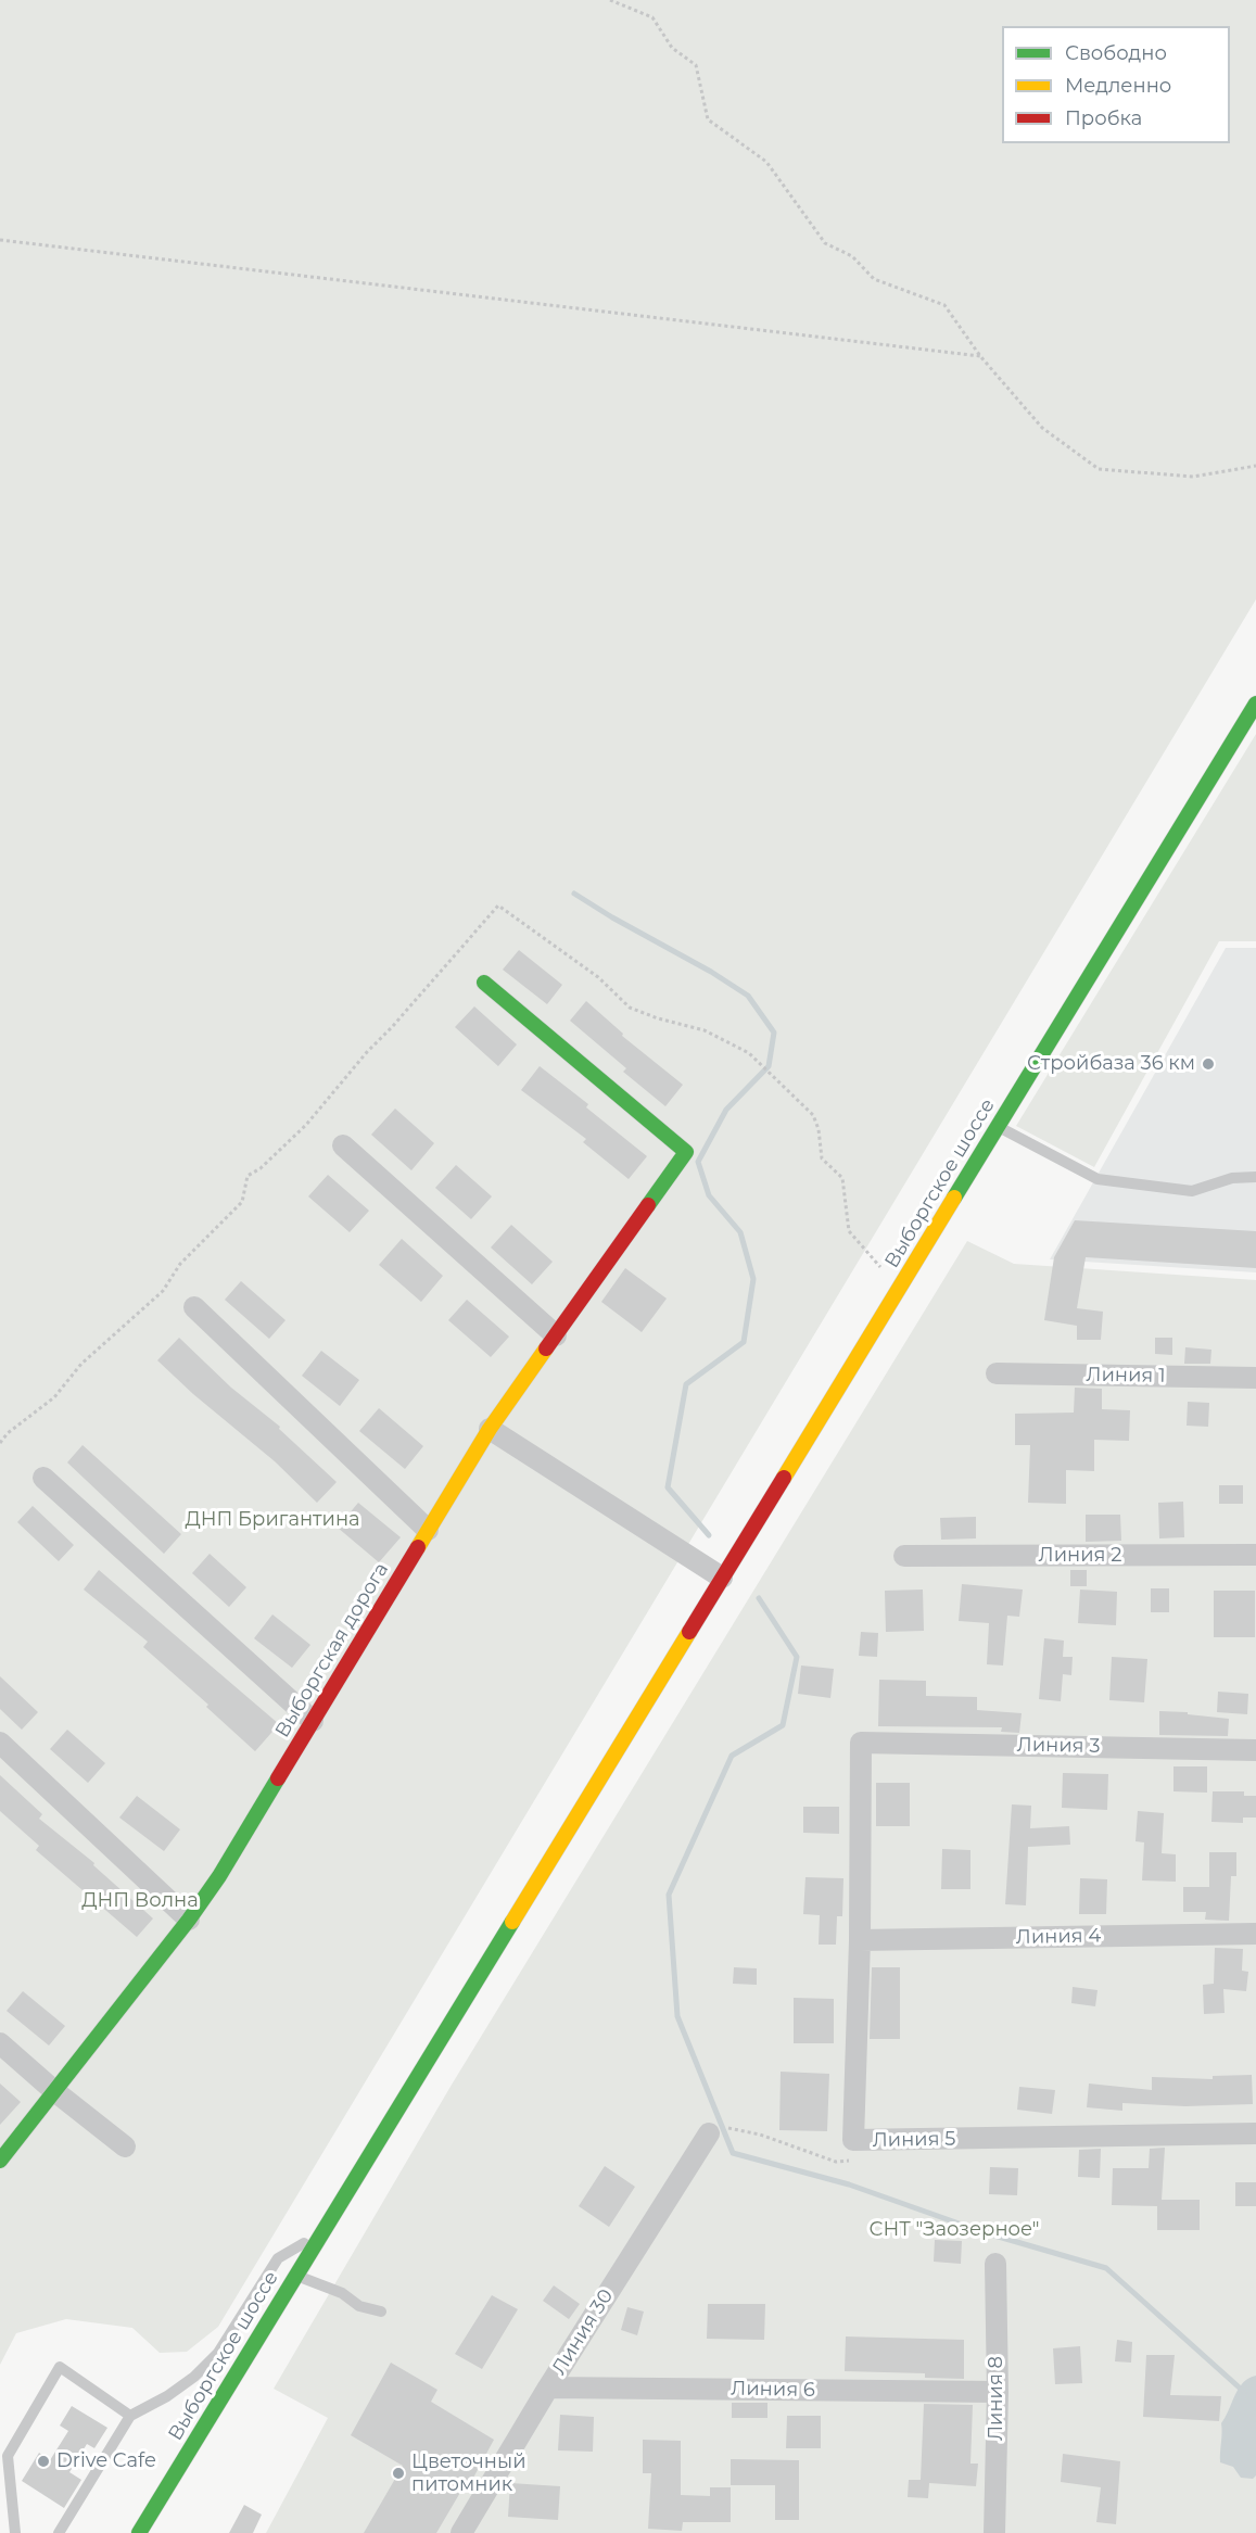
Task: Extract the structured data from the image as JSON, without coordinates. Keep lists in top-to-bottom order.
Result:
{
  "streets": {
    "main road": ["Выборгское шоссе", "Выборгская дорога"],
    "street": [
      "Линия 1",
      "Линия 2",
      "Линия 3",
      "Линия 4",
      "Линия 5",
      "Линия 30",
      "Линия 6",
      "Линия 8"
    ]
  },
  "crossings": [
    ["Линия 3", "Линия 5"],
    ["Линия 4", "Линия 5"],
    ["Линия 30", "Линия 6"],
    ["Линия 6", "Линия 8"]
  ],
  "parks": ["ДНП Бригантина", "ДНП Волна", "СНТ \"Заозерное\""],
  "places": ["Стройбаза 36 км", "Drive Cafe", "Цветочный питомник"],
  "legend": ["Свободно", "Медленно", "Пробка"]
}
